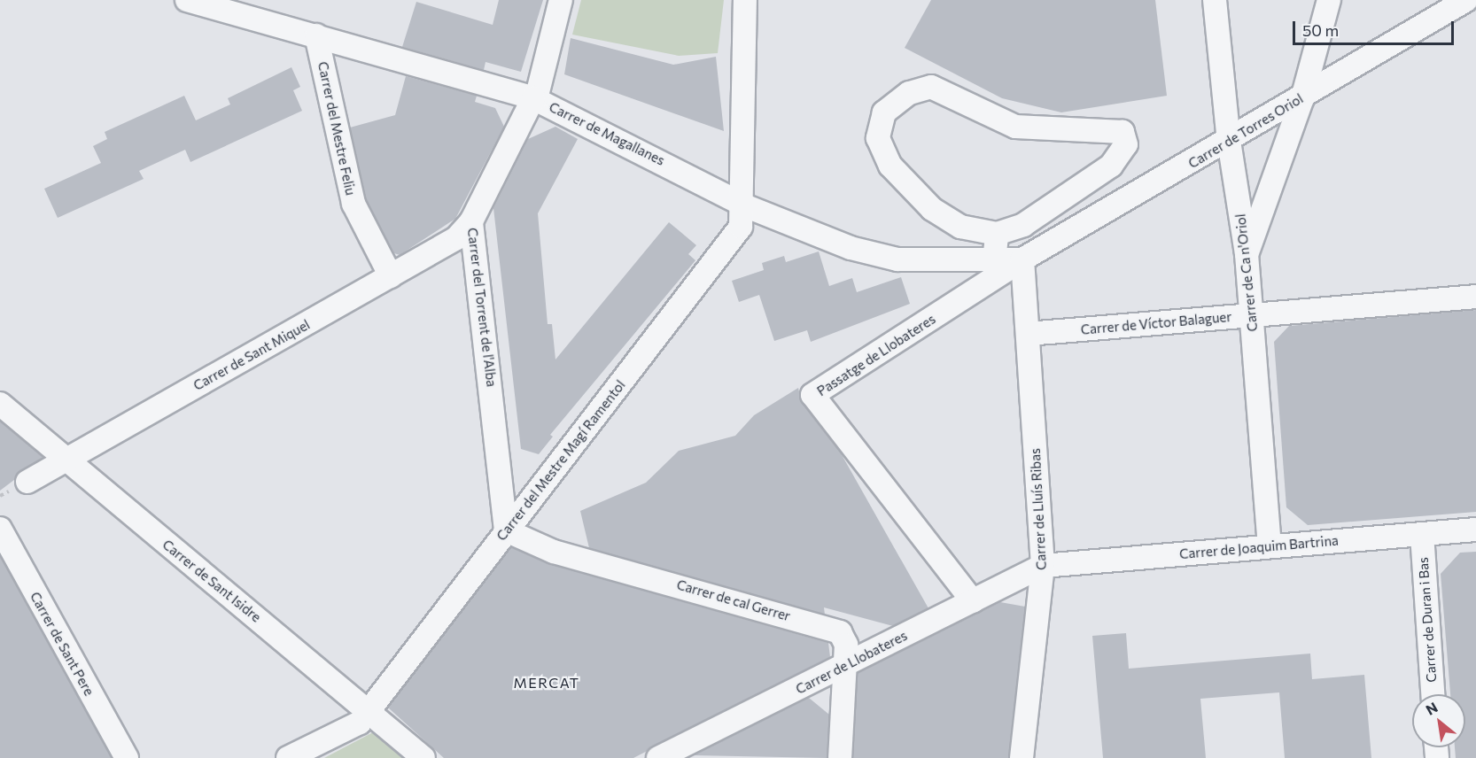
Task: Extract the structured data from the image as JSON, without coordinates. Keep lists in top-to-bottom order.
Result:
{
  "streets": {
    "street": [
      "Carrer del Mestre Feliu",
      "Carrer de Torres Oriol",
      "Carrer de Magallanes",
      "Carrer de Ca n'Oriol",
      "Carrer del Torrent de l'Alba",
      "Carrer de Víctor Balaguer",
      "Carrer de Sant Miquel",
      "Passatge de Llobateres",
      "Carrer del Mestre Magí Ramentol",
      "Carrer de Lluís Ribas",
      "Carrer de Joaquim Bartrina",
      "Carrer de Sant Isidre",
      "Carrer de cal Gerrer",
      "Carrer de Duran i Bas",
      "Carrer de Sant Pere",
      "Carrer de Llobateres"
    ]
  },
  "crossings": [
    ["Carrer del Mestre Feliu", "Carrer de Magallanes"],
    ["Carrer del Mestre Feliu", "Carrer de Sant Miquel"],
    ["Carrer de Torres Oriol", "Carrer de Magallanes"],
    ["Carrer de Torres Oriol", "Carrer de Ca n'Oriol"],
    ["Carrer de Torres Oriol", "Passatge de Llobateres"],
    ["Carrer de Torres Oriol", "Carrer de Lluís Ribas"],
    ["Carrer de Magallanes", "Carrer del Torrent de l'Alba"],
    ["Carrer de Magallanes", "Passatge de Llobateres"],
    ["Carrer de Magallanes", "Carrer del Mestre Magí Ramentol"],
    ["Carrer de Magallanes", "Carrer de Lluís Ribas"],
    ["Carrer de Ca n'Oriol", "Carrer de Víctor Balaguer"],
    ["Carrer de Ca n'Oriol", "Carrer de Joaquim Bartrina"],
    ["Carrer del Torrent de l'Alba", "Carrer de Sant Miquel"],
    ["Carrer del Torrent de l'Alba", "Carrer del Mestre Magí Ramentol"],
    ["Carrer del Torrent de l'Alba", "Carrer de cal Gerrer"],
    ["Carrer de Víctor Balaguer", "Carrer de Lluís Ribas"],
    ["Carrer de Sant Miquel", "Carrer de Sant Isidre"],
    ["Passatge de Llobateres", "Carrer de Lluís Ribas"],
    ["Passatge de Llobateres", "Carrer de Llobateres"],
    ["Carrer del Mestre Magí Ramentol", "Carrer de Sant Isidre"],
    ["Carrer del Mestre Magí Ramentol", "Carrer de cal Gerrer"],
    ["Carrer de Lluís Ribas", "Carrer de Joaquim Bartrina"],
    ["Carrer de Lluís Ribas", "Carrer de Llobateres"],
    ["Carrer de Joaquim Bartrina", "Carrer de Duran i Bas"],
    ["Carrer de Joaquim Bartrina", "Carrer de Llobateres"],
    ["Carrer de cal Gerrer", "Carrer de Llobateres"]
  ],
  "districts": ["MERCAT"],
  "scale_bar": "50 m",
  "north": "top left"
}
